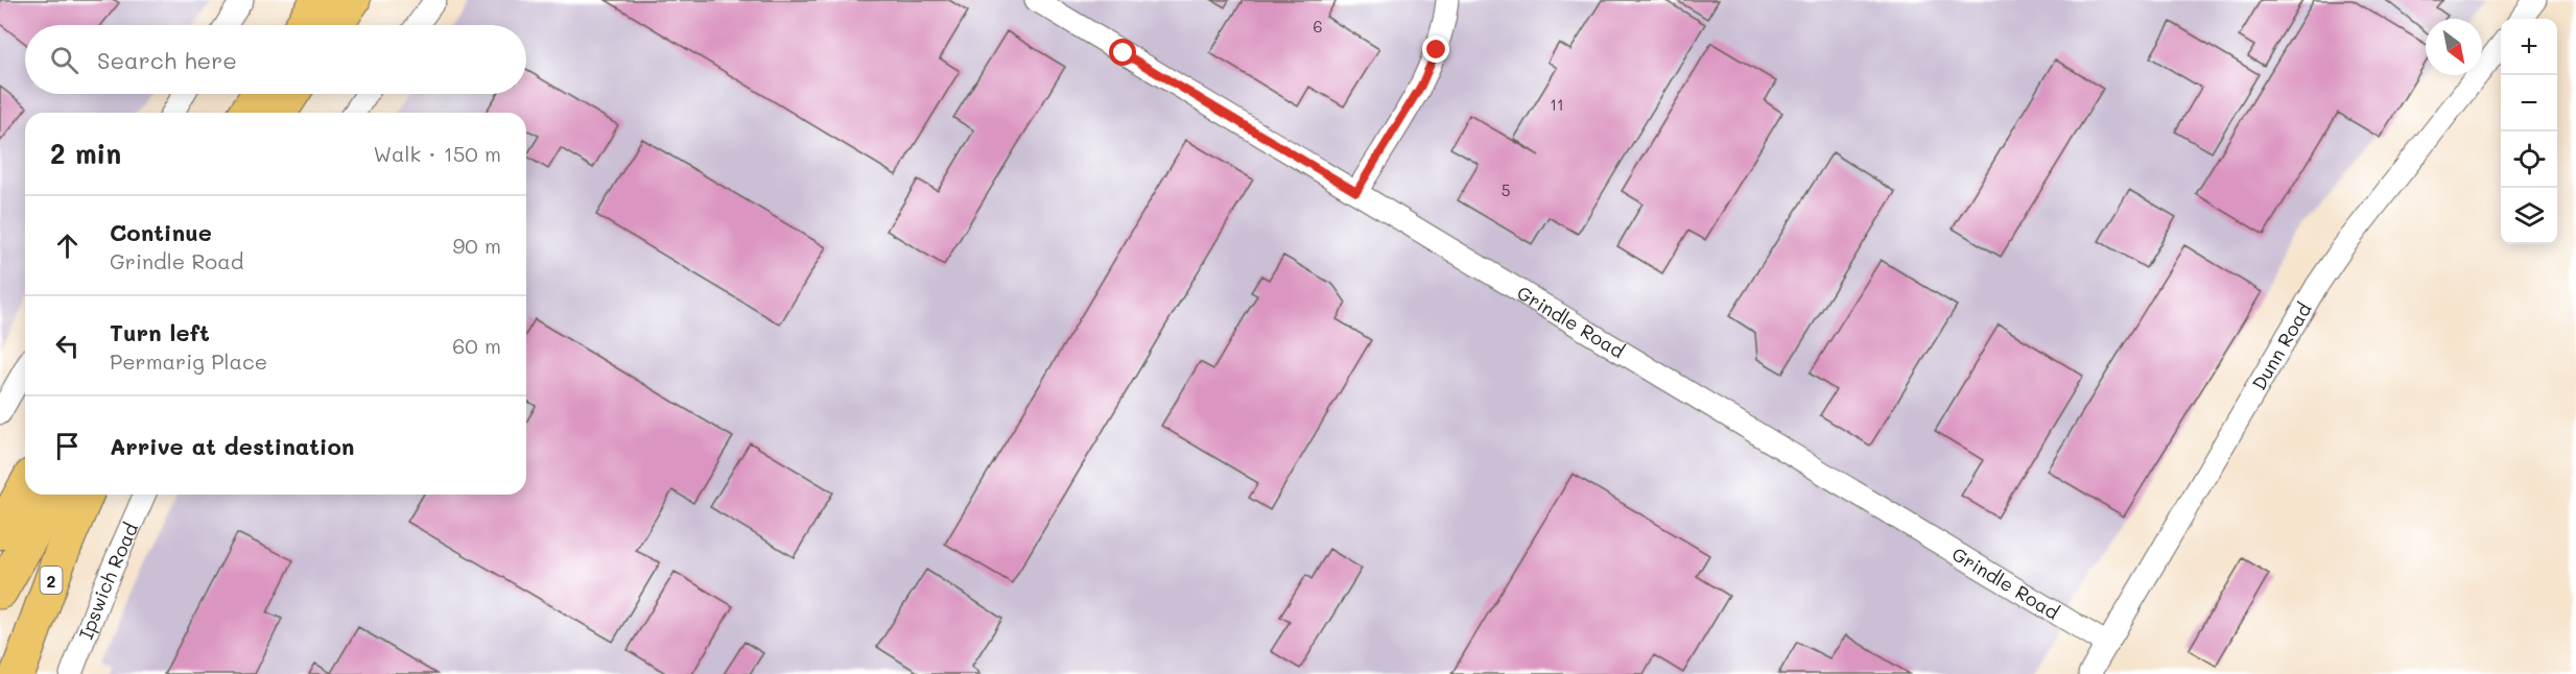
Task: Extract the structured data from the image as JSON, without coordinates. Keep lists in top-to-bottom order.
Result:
{
  "streets": {
    "highway": ["2"],
    "street": ["Grindle Road", "Dunn Road", "Ipswich Road"]
  },
  "crossings": [
    ["Grindle Road", "Dunn Road"]
  ],
  "house_numbers": ["6", "11", "5"],
  "north": "bottom right",
  "page": {
    "map_buttons": ["+", "−"],
    "search": "Search here",
    "heading": ["2 min", "Walk · 150 m"],
    "list": [
      ["Continue", "Grindle Road", "90 m"],
      ["Turn left", "Permarig Place", "60 m"],
      "Arrive at destination"
    ]
  }
}
